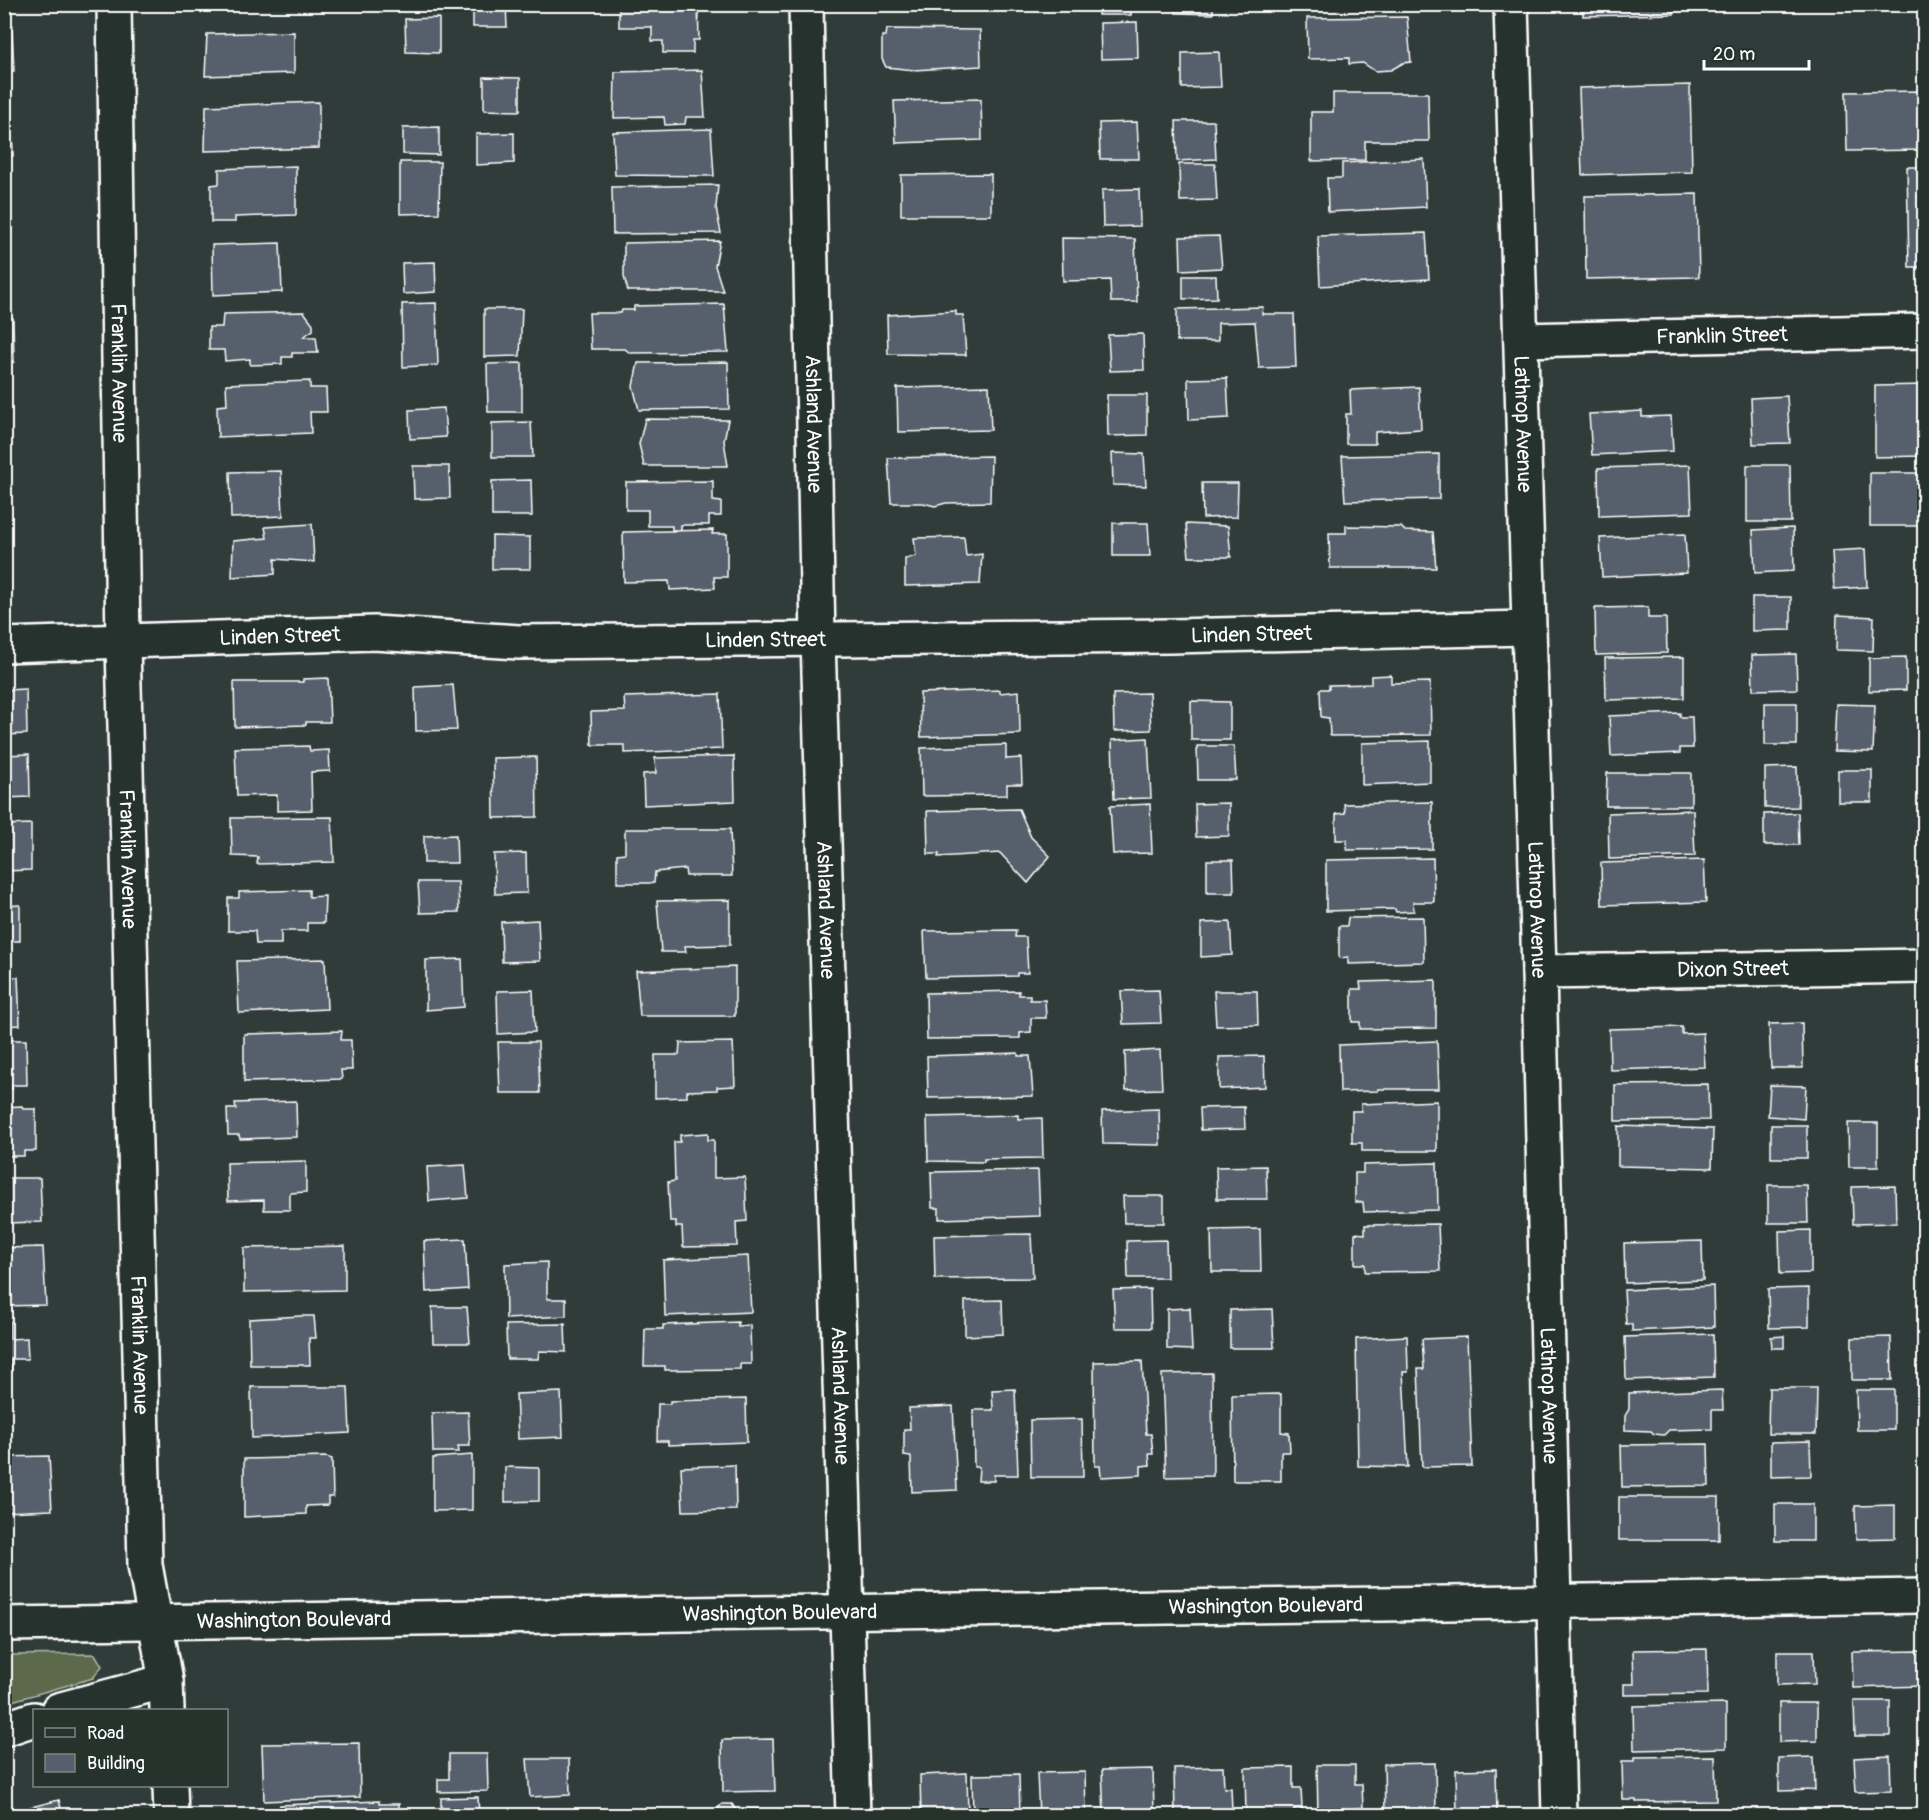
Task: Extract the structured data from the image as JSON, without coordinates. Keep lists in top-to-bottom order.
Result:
{
  "streets": {
    "street": [
      "Franklin Street",
      "Franklin Avenue",
      "Ashland Avenue",
      "Lathrop Avenue",
      "Linden Street",
      "Dixon Street",
      "Washington Boulevard"
    ]
  },
  "crossings": [
    ["Franklin Street", "Lathrop Avenue"],
    ["Franklin Avenue", "Linden Street"],
    ["Franklin Avenue", "Washington Boulevard"],
    ["Ashland Avenue", "Linden Street"],
    ["Ashland Avenue", "Washington Boulevard"],
    ["Lathrop Avenue", "Linden Street"],
    ["Lathrop Avenue", "Dixon Street"],
    ["Lathrop Avenue", "Washington Boulevard"]
  ],
  "legend": ["Road", "Building"],
  "scale_bar": "20 m"
}
